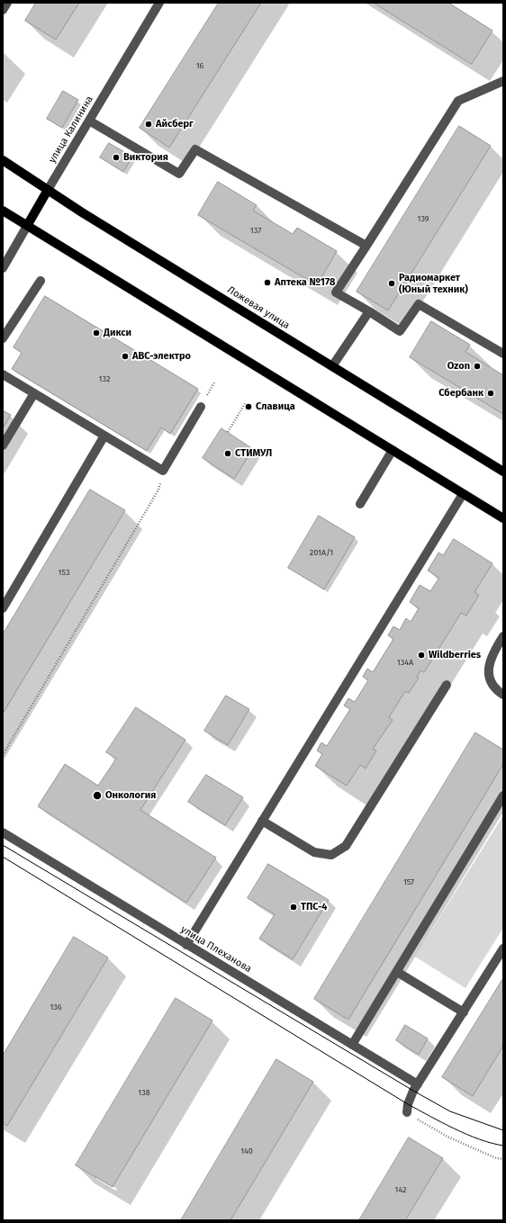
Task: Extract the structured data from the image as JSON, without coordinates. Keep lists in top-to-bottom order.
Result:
{
  "streets": {
    "main road": ["улица Калинина", "Ложевая улица"],
    "street": ["улица Плеханова"]
  },
  "crossings": [
    ["улица Калинина", "Ложевая улица"]
  ],
  "places": [
    "Айсберг",
    "Виктория",
    "Аптека №178",
    "Радиомаркет (Юный техник)",
    "Дикси",
    "АВС-электро",
    "Ozon",
    "Сбербанк",
    "Славица",
    "СТИМУЛ",
    "Wildberries",
    "Онкология",
    "ТПС-4"
  ],
  "house_numbers": [
    "16",
    "139",
    "137",
    "132",
    "201А/1",
    "153",
    "134А",
    "157",
    "136",
    "138",
    "140",
    "142"
  ]
}
